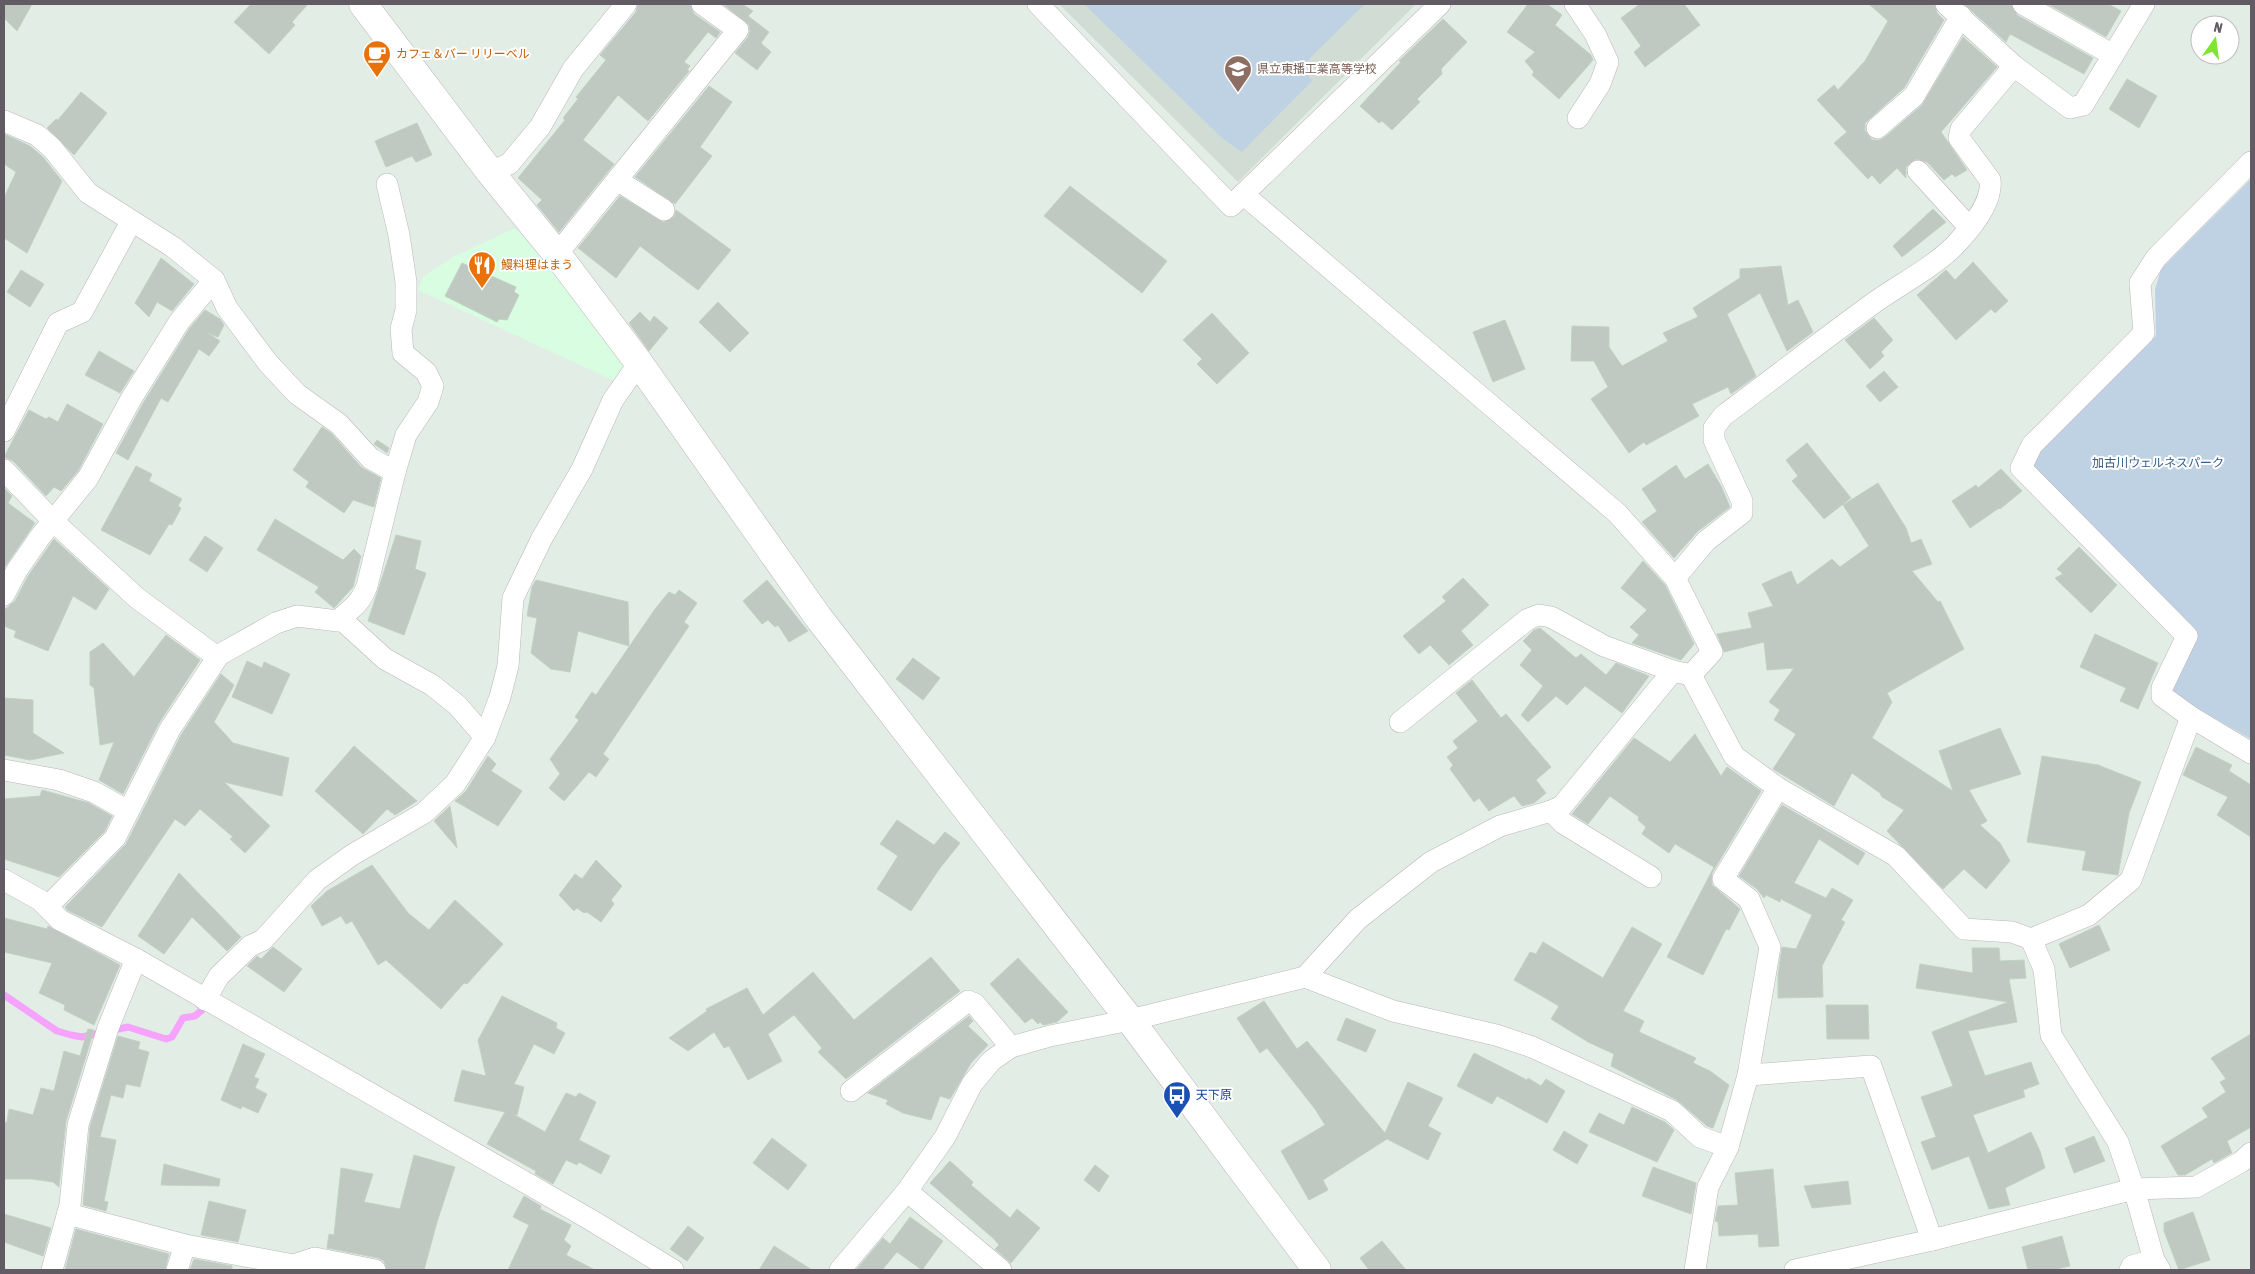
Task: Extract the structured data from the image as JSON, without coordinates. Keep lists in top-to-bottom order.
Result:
{
  "parks": ["加古川ウェルネスパーク"],
  "places": {
    "cafe": ["カフェ＆バー リリーベル"],
    "school or university": ["県立東播工業高等学校"],
    "restaurant": ["鰻料理はまう"],
    "bus stop": ["天下原"]
  },
  "north": "top"
}
